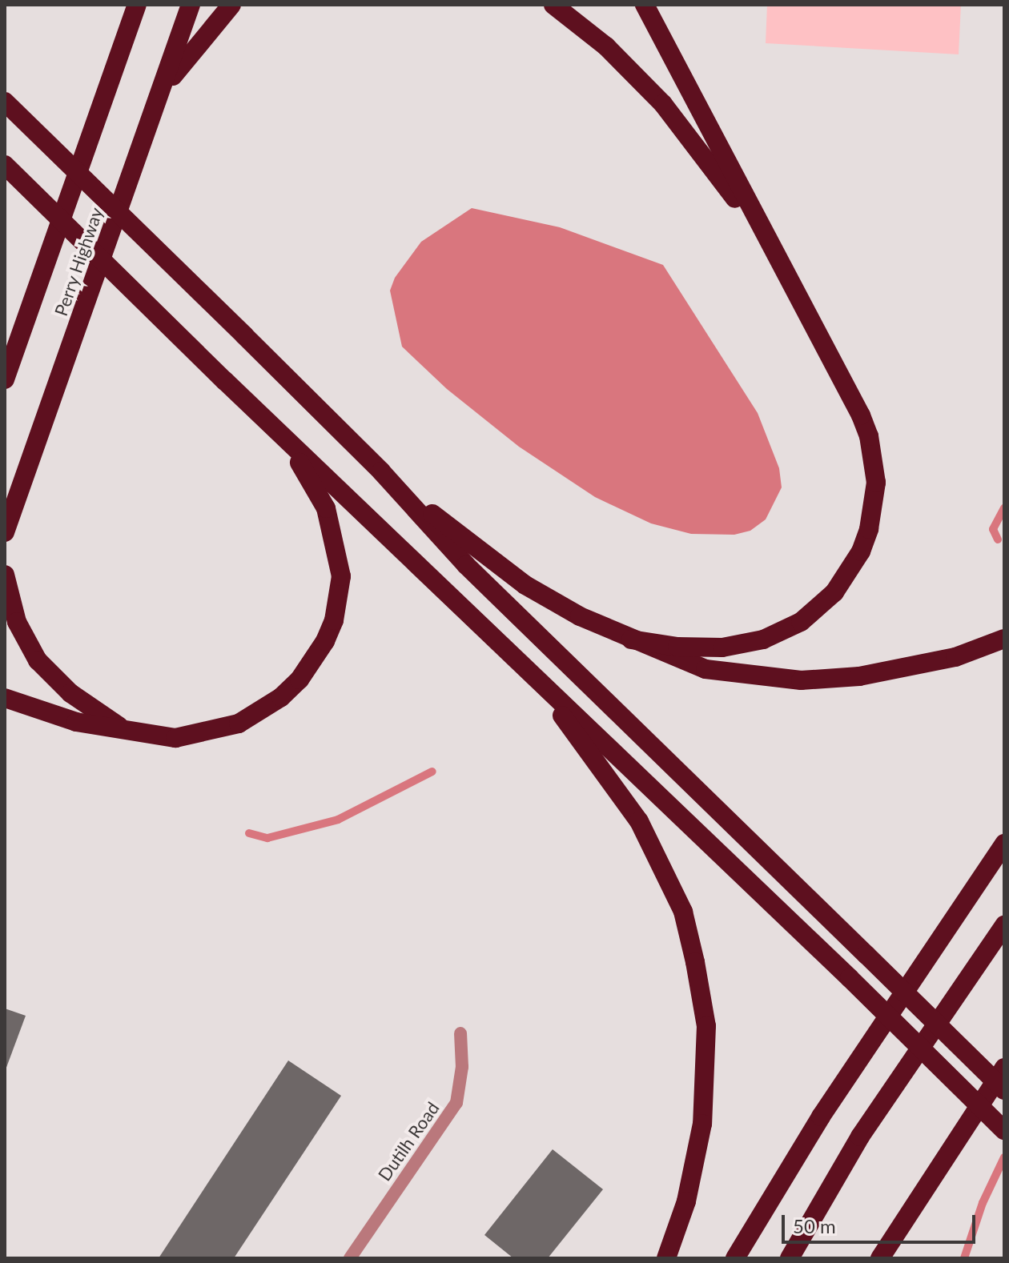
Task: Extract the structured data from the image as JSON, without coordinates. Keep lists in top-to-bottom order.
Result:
{
  "streets": {
    "highway": ["Perry Highway"],
    "street": ["Dutilh Road"]
  },
  "scale_bar": "50 m"
}
